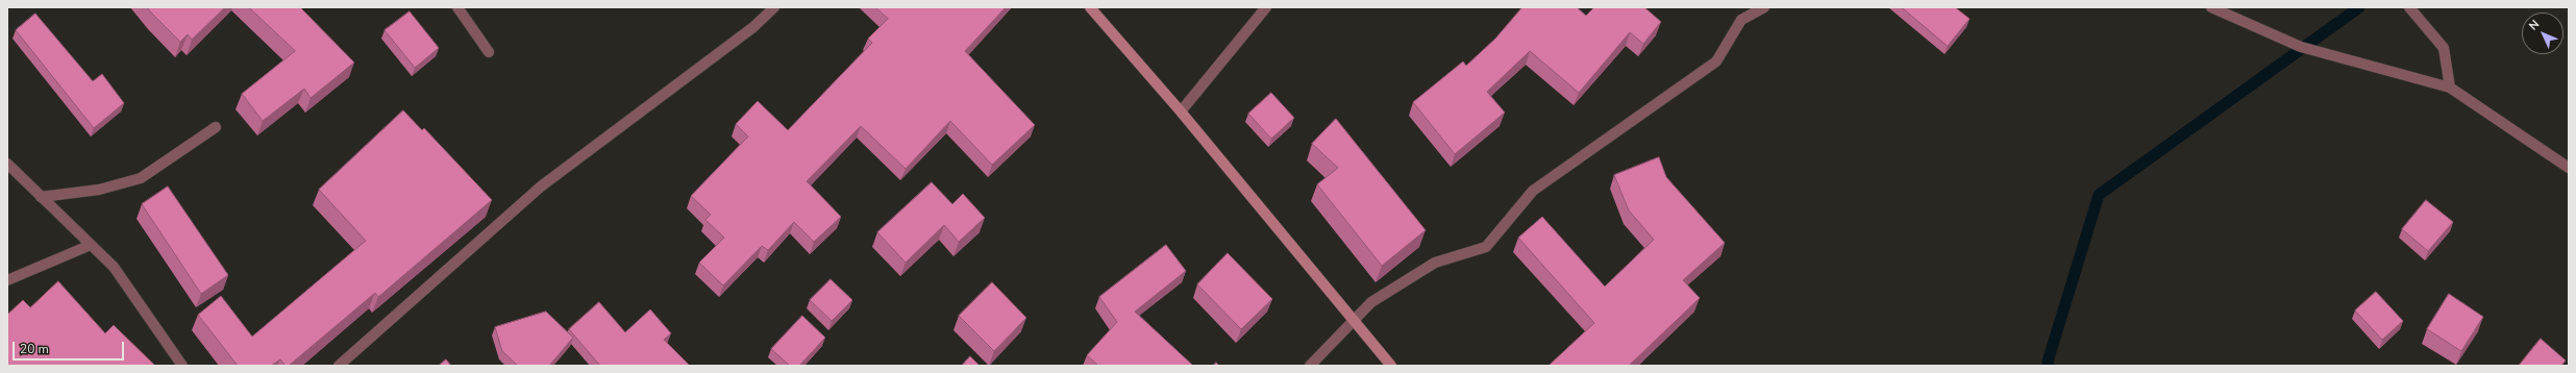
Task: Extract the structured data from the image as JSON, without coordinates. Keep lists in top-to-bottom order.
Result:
{
  "scale_bar": "20 m",
  "north": "top left"
}
